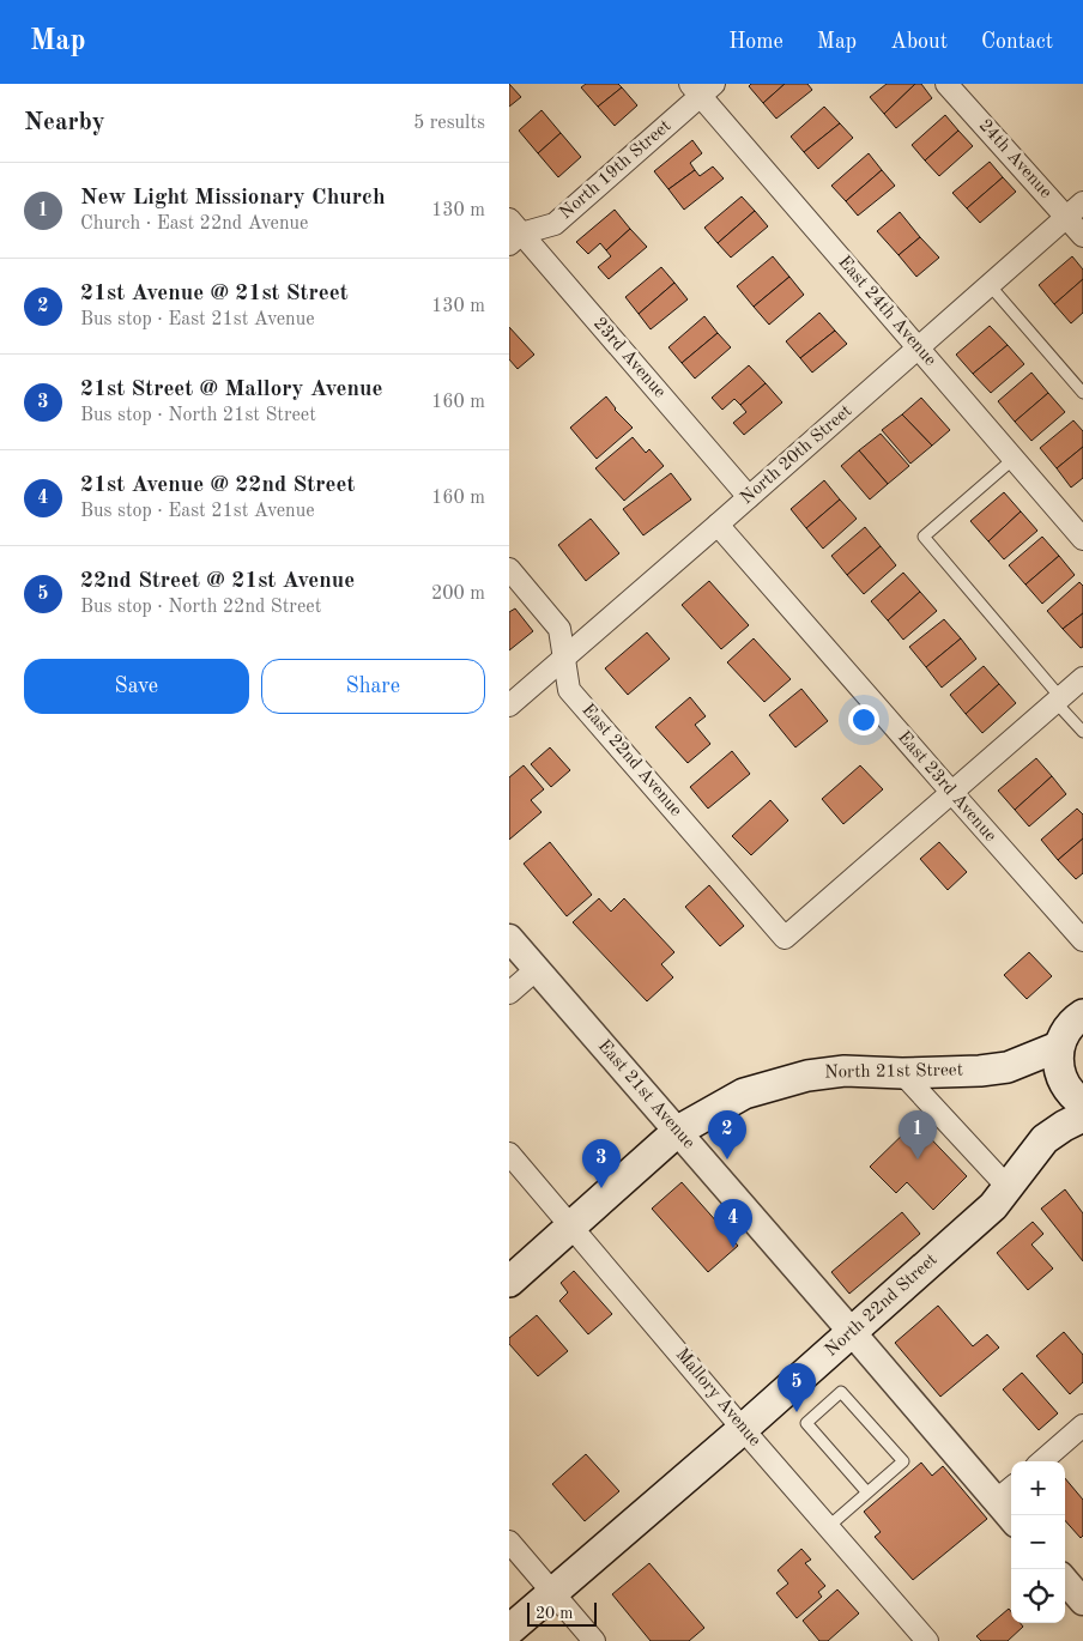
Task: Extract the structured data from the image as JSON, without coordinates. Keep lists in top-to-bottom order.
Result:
{
  "streets": {
    "main road": ["North 21st Street", "North 22nd Street"],
    "street": [
      "24th Avenue",
      "North 19th Street",
      "East 24th Avenue",
      "23rd Avenue",
      "North 20th Street",
      "East 22nd Avenue",
      "East 23rd Avenue",
      "East 21st Avenue",
      "Mallory Avenue"
    ]
  },
  "crossings": [
    ["24th Avenue", "North 20th Street"],
    ["North 19th Street", "East 24th Avenue"],
    ["North 19th Street", "23rd Avenue"],
    ["East 24th Avenue", "North 20th Street"],
    ["23rd Avenue", "North 20th Street"],
    ["North 20th Street", "East 22nd Avenue"],
    ["North 20th Street", "East 23rd Avenue"],
    ["East 22nd Avenue", "East 23rd Avenue"],
    ["North 21st Street", "East 21st Avenue"],
    ["North 21st Street", "Mallory Avenue"],
    ["East 21st Avenue", "North 22nd Street"],
    ["North 22nd Street", "Mallory Avenue"]
  ],
  "scale_bar": "20 m",
  "page": {
    "header": "Map",
    "nav": [
      "Home",
      "Map",
      "About",
      "Contact"
    ],
    "heading": ["Nearby", "5 results"],
    "list": [
      {
        "mark": "1",
        "name": "New Light Missionary Church",
        "note": "Church · East 22nd Avenue",
        "value": "130 m"
      },
      {
        "mark": "2",
        "name": "21st Avenue @ 21st Street",
        "note": "Bus stop · East 21st Avenue",
        "value": "130 m"
      },
      {
        "mark": "3",
        "name": "21st Street @ Mallory Avenue",
        "note": "Bus stop · North 21st Street",
        "value": "160 m"
      },
      {
        "mark": "4",
        "name": "21st Avenue @ 22nd Street",
        "note": "Bus stop · East 21st Avenue",
        "value": "160 m"
      },
      {
        "mark": "5",
        "name": "22nd Street @ 21st Avenue",
        "note": "Bus stop · North 22nd Street",
        "value": "200 m"
      }
    ],
    "buttons": ["Save", "Share"],
    "pins": [
      "1",
      "2",
      "3",
      "4",
      "5"
    ],
    "map_buttons": ["+", "−"],
    "scale": "20 m"
  }
}
